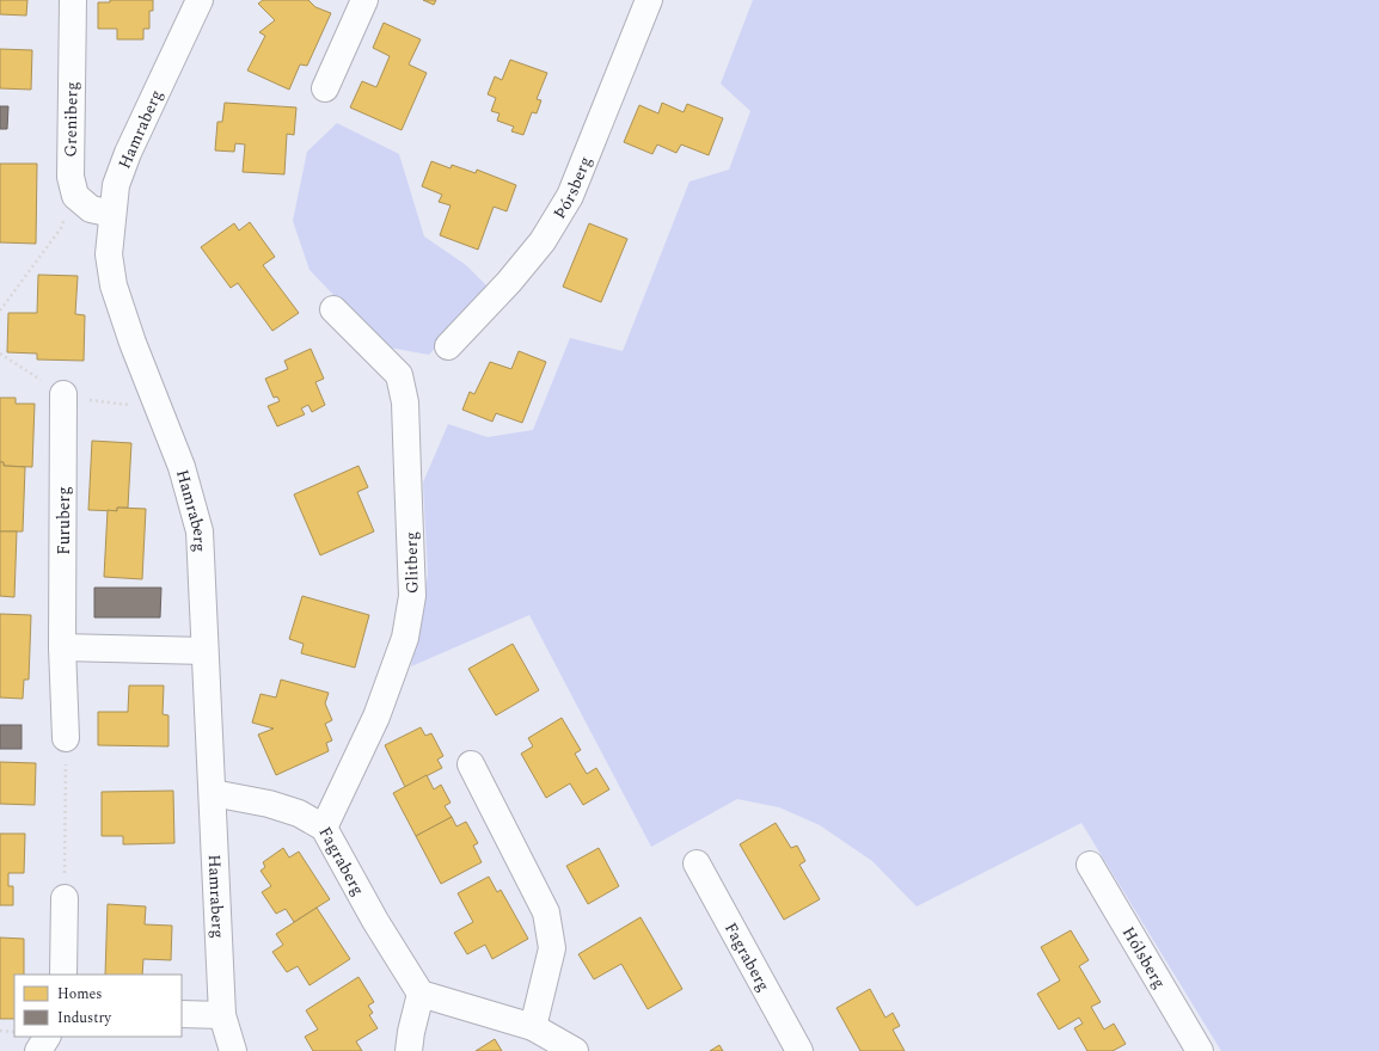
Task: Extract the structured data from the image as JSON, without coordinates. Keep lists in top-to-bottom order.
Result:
{
  "streets": {
    "street": [
      "Greniberg",
      "Hamraberg",
      "Þórsberg",
      "Furuberg",
      "Glitberg",
      "Fagraberg",
      "Hólsberg"
    ]
  },
  "crossings": [
    ["Hamraberg", "Fagraberg"],
    ["Glitberg", "Fagraberg"]
  ],
  "legend": ["Homes", "Industry"]
}
